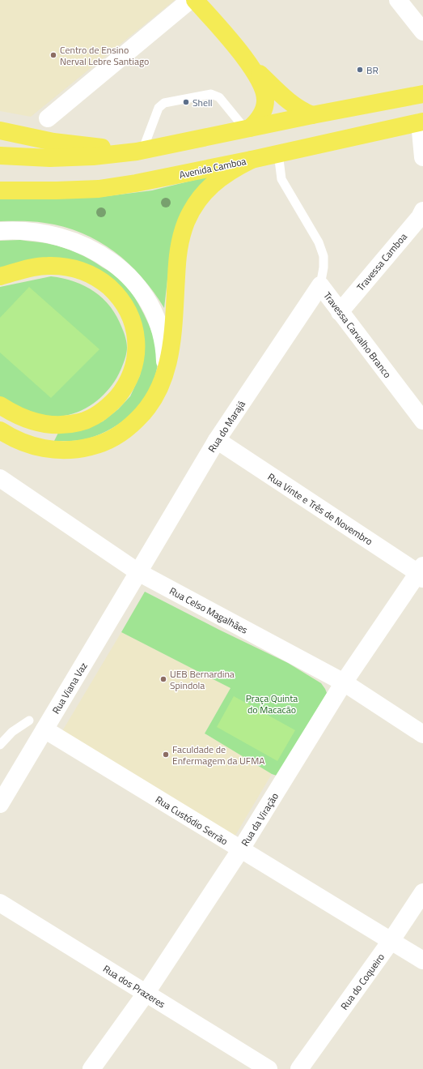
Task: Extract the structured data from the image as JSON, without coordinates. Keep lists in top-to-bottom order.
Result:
{
  "streets": {
    "main road": ["Avenida Camboa"],
    "street": [
      "Travessa Camboa",
      "Travessa Carvalho Branco",
      "Rua do Marajá",
      "Rua Vinte e Três de Novembro",
      "Rua Celso Magalhães",
      "Rua Viana Vaz",
      "Rua da Viração",
      "Rua Custódio Serrão",
      "Rua do Coqueiro",
      "Rua dos Prazeres"
    ]
  },
  "crossings": [
    ["Avenida Camboa", "Travessa Carvalho Branco"],
    ["Travessa Camboa", "Travessa Carvalho Branco"],
    ["Travessa Carvalho Branco", "Rua do Marajá"],
    ["Rua do Marajá", "Rua Vinte e Três de Novembro"],
    ["Rua do Marajá", "Rua Celso Magalhães"],
    ["Rua do Marajá", "Rua Viana Vaz"],
    ["Rua Vinte e Três de Novembro", "Rua da Viração"],
    ["Rua Celso Magalhães", "Rua Viana Vaz"],
    ["Rua Celso Magalhães", "Rua da Viração"],
    ["Rua Viana Vaz", "Rua Custódio Serrão"],
    ["Rua da Viração", "Rua Custódio Serrão"],
    ["Rua da Viração", "Rua dos Prazeres"],
    ["Rua Custódio Serrão", "Rua do Coqueiro"]
  ],
  "parks": ["Praça Quinta do Macacão"],
  "places": [
    "Centro de Ensino Nerval Lebre Santiago",
    "BR",
    "Shell",
    "UEB Bernardina Spindola",
    "Faculdade de Enfermagem da UFMA"
  ]
}
